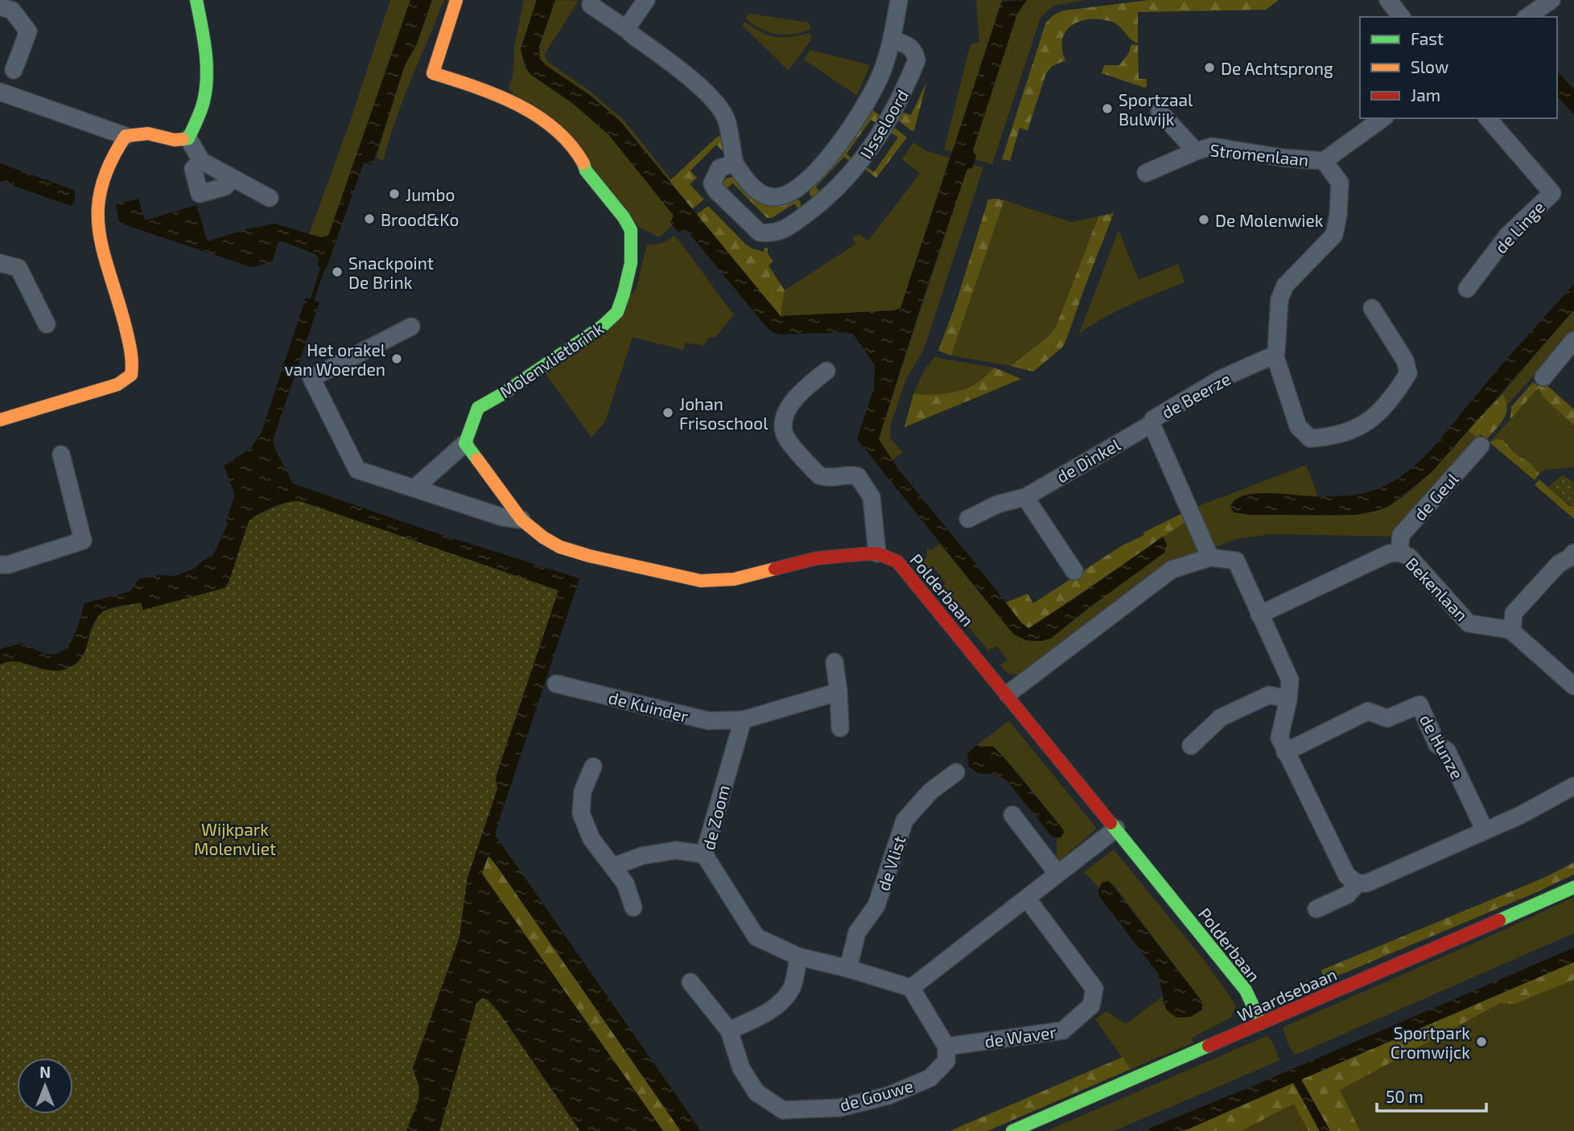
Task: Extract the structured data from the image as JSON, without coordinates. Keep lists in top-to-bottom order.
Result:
{
  "streets": {
    "street": [
      "IJsseloord",
      "Stromenlaan",
      "de Linge",
      "Molenvlietbrink",
      "de Beerze",
      "de Dinkel",
      "de Geul",
      "Bekenlaan",
      "Polderbaan",
      "de Kuinder",
      "de Hunze",
      "de Zoom",
      "de Vlist",
      "Waardsebaan",
      "de Waver",
      "de Gouwe"
    ]
  },
  "crossings": [
    ["Stromenlaan", "de Beerze"],
    ["de Beerze", "de Dinkel"],
    ["de Geul", "Bekenlaan"],
    ["Polderbaan", "Waardsebaan"],
    ["de Kuinder", "de Zoom"],
    ["de Zoom", "de Vlist"],
    ["de Waver", "de Gouwe"]
  ],
  "parks": ["Wijkpark Molenvliet"],
  "places": [
    "De Achtsprong",
    "Sportzaal Bulwijk",
    "Jumbo",
    "Brood&Ko",
    "De Molenwiek",
    "Snackpoint De Brink",
    "Het orakel van Woerden",
    "Johan Frisoschool",
    "Sportpark Cromwijck"
  ],
  "legend": ["Fast", "Slow", "Jam"],
  "scale_bar": "50 m",
  "north": "top"
}
